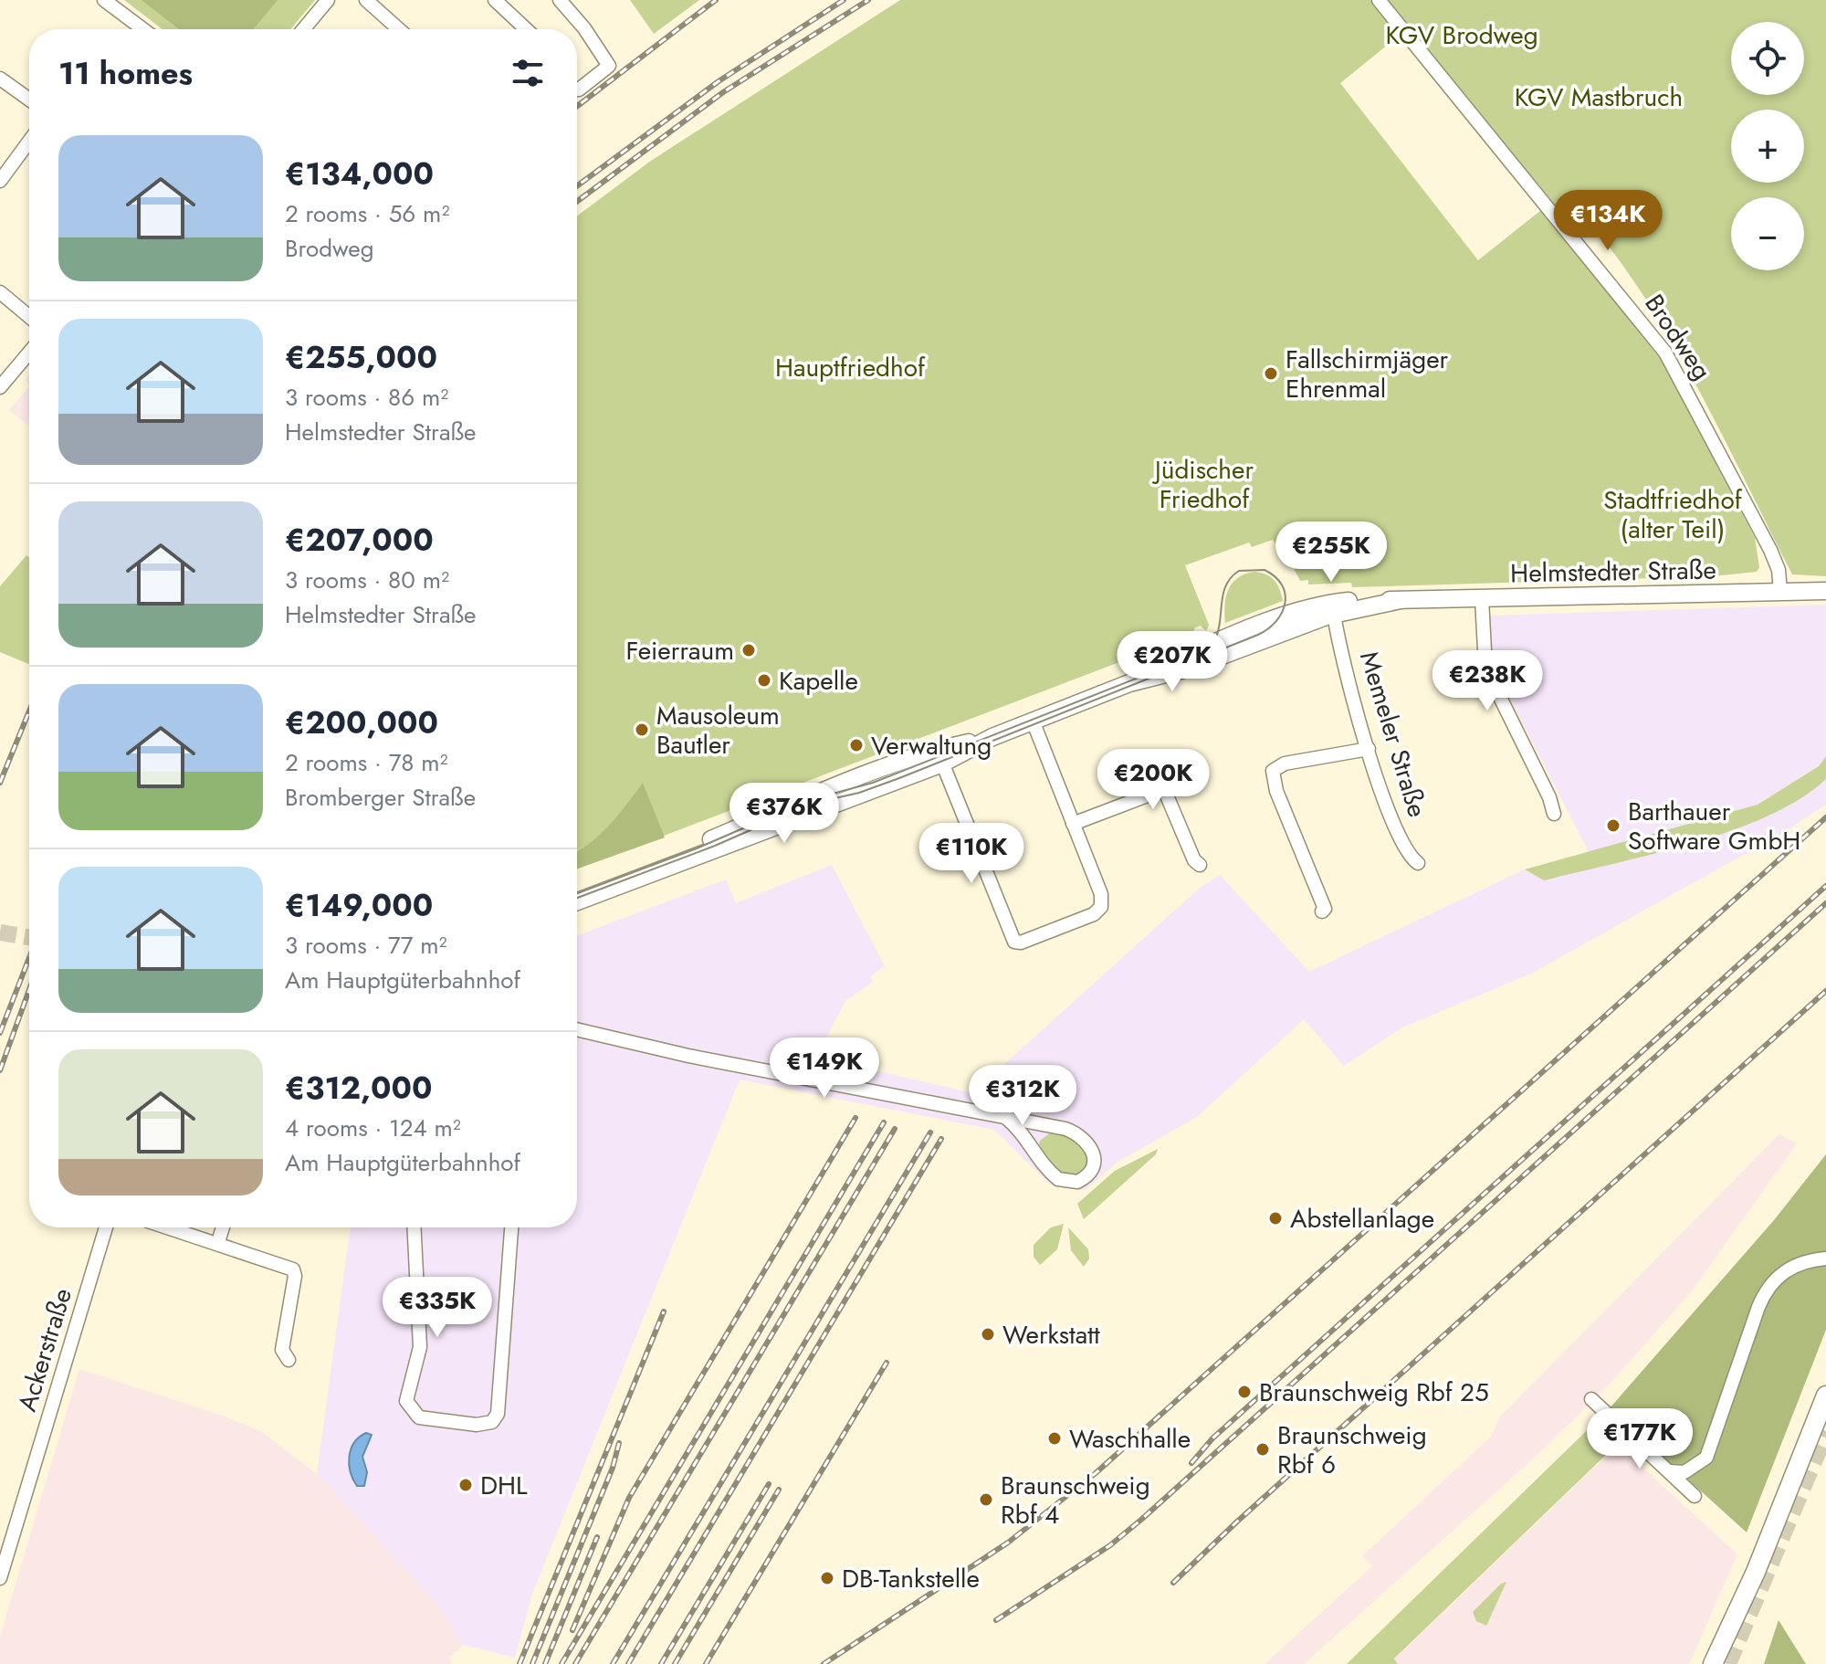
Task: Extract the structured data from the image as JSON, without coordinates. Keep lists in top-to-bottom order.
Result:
{
  "streets": {
    "main road": ["Helmstedter Straße"],
    "street": ["Brodweg", "Memeler Straße", "Ackerstraße"]
  },
  "crossings": [
    ["Brodweg", "Helmstedter Straße"],
    ["Helmstedter Straße", "Memeler Straße"]
  ],
  "parks": [
    "KGV Brodweg",
    "KGV Mastbruch",
    "Hauptfriedhof",
    "Jüdischer Friedhof",
    "Stadtfriedhof (alter Teil)"
  ],
  "places": [
    "Fallschirmjäger Ehrenmal",
    "Feierraum",
    "Kapelle",
    "Mausoleum Bautler",
    "Verwaltung",
    "Barthauer Software GmbH",
    "Abstellanlage",
    "Werkstatt",
    "Braunschweig Rbf 25",
    "Waschhalle",
    "Braunschweig Rbf 6",
    "DHL",
    "Braunschweig Rbf 4",
    "DB-Tankstelle"
  ],
  "page": {
    "map_buttons": ["+", "−"],
    "heading": "11 homes",
    "list": [
      {
        "name": "€134,000",
        "note": "2 rooms · 56 m² · Brodweg"
      },
      {
        "name": "€255,000",
        "note": "3 rooms · 86 m² · Helmstedter Straße"
      },
      {
        "name": "€207,000",
        "note": "3 rooms · 80 m² · Helmstedter Straße"
      },
      {
        "name": "€200,000",
        "note": "2 rooms · 78 m² · Bromberger Straße"
      },
      {
        "name": "€149,000",
        "note": "3 rooms · 77 m² · Am Hauptgüterbahnhof"
      },
      {
        "name": "€312,000",
        "note": "4 rooms · 124 m² · Am Hauptgüterbahnhof"
      }
    ],
    "price": [
      "€134K",
      "€255K",
      "€207K",
      "€238K",
      "€200K",
      "€376K",
      "€110K",
      "€149K",
      "€312K",
      "€335K",
      "€177K"
    ]
  }
}
